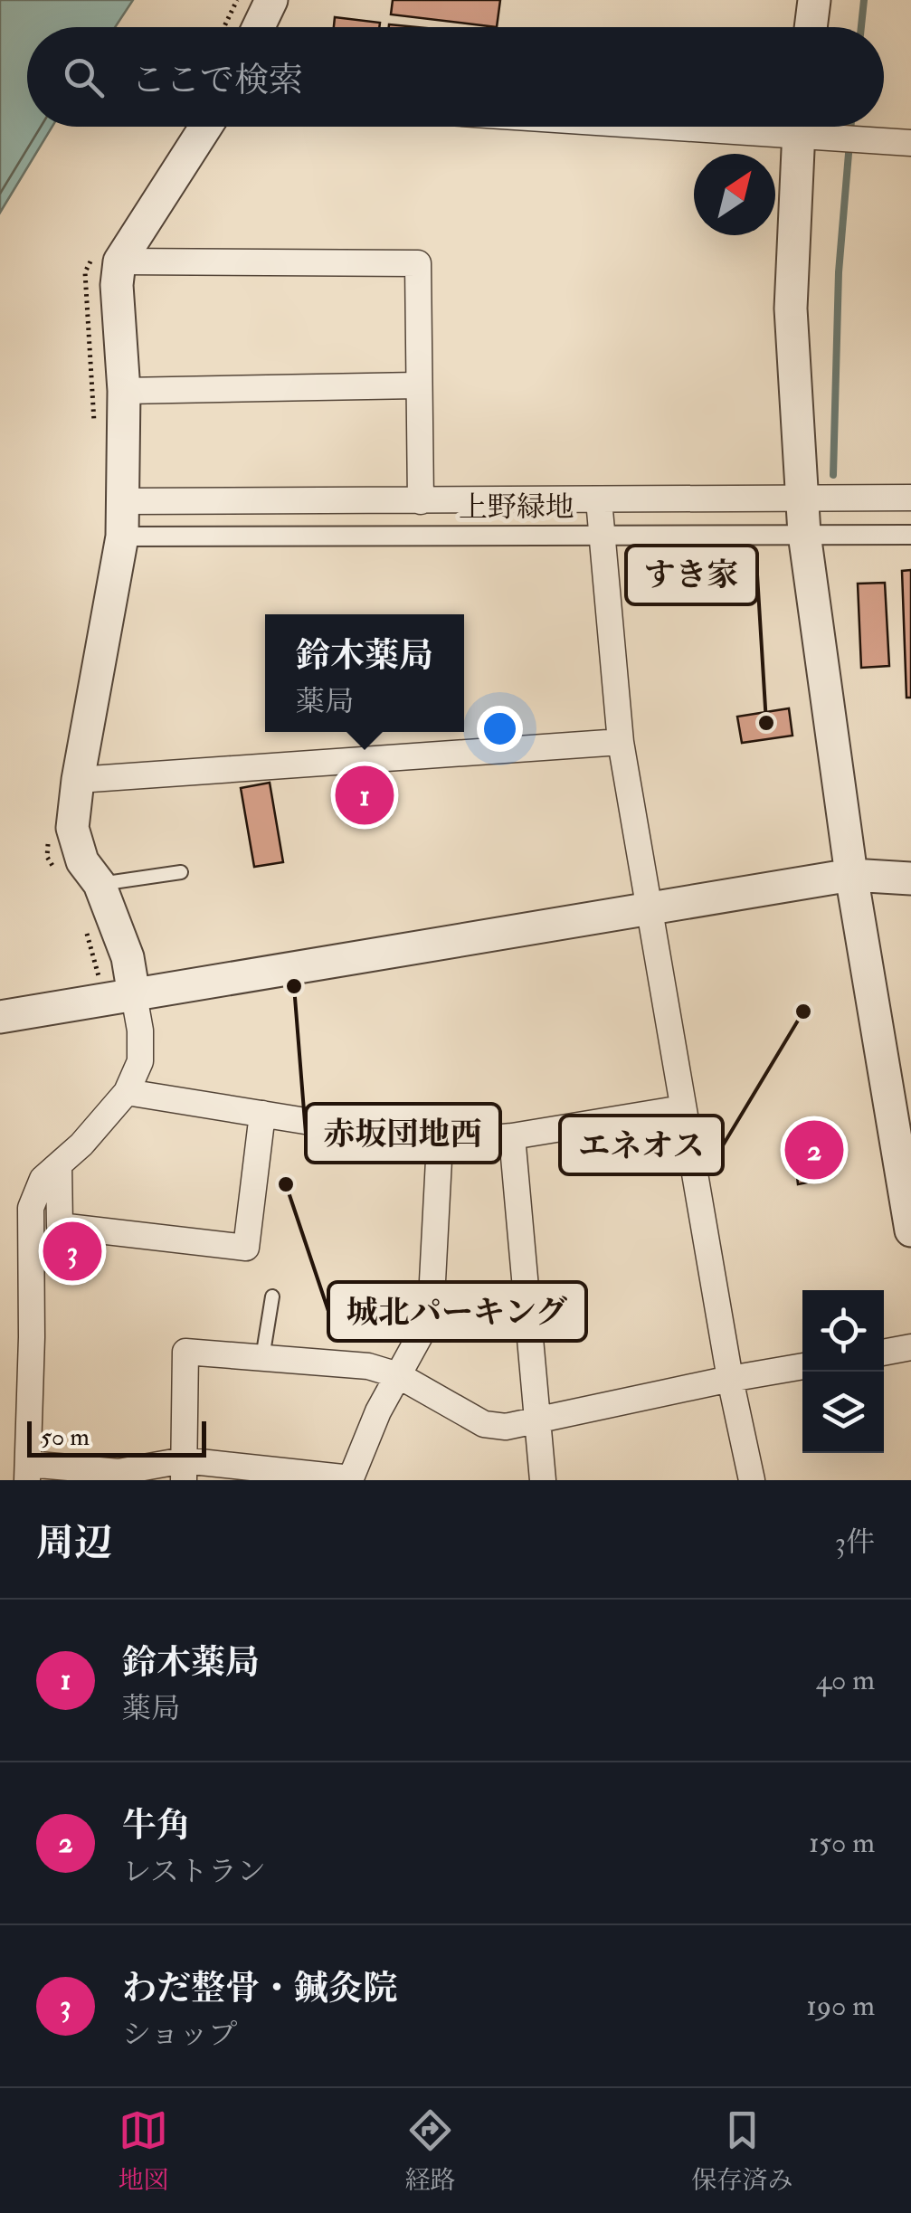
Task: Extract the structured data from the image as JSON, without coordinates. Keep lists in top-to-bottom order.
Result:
{
  "streets": {
    "street": ["上野緑地"]
  },
  "places": [
    "すき家",
    "赤坂団地西",
    "エネオス",
    "城北パーキング"
  ],
  "scale_bar": "50 m",
  "north": "top right",
  "page": {
    "search": "ここで検索",
    "popup": ["鈴木薬局", "薬局"],
    "pins": ["1", "2", "3"],
    "scale": "50 m",
    "heading": ["周辺", "3件"],
    "list": [
      {
        "mark": "1",
        "name": "鈴木薬局",
        "note": "薬局",
        "value": "40 m"
      },
      {
        "mark": "2",
        "name": "牛角",
        "note": "レストラン",
        "value": "150 m"
      },
      {
        "mark": "3",
        "name": "わだ整骨・鍼灸院",
        "note": "ショップ",
        "value": "190 m"
      }
    ],
    "nav": ["地図", "経路", "保存済み"]
  }
}
